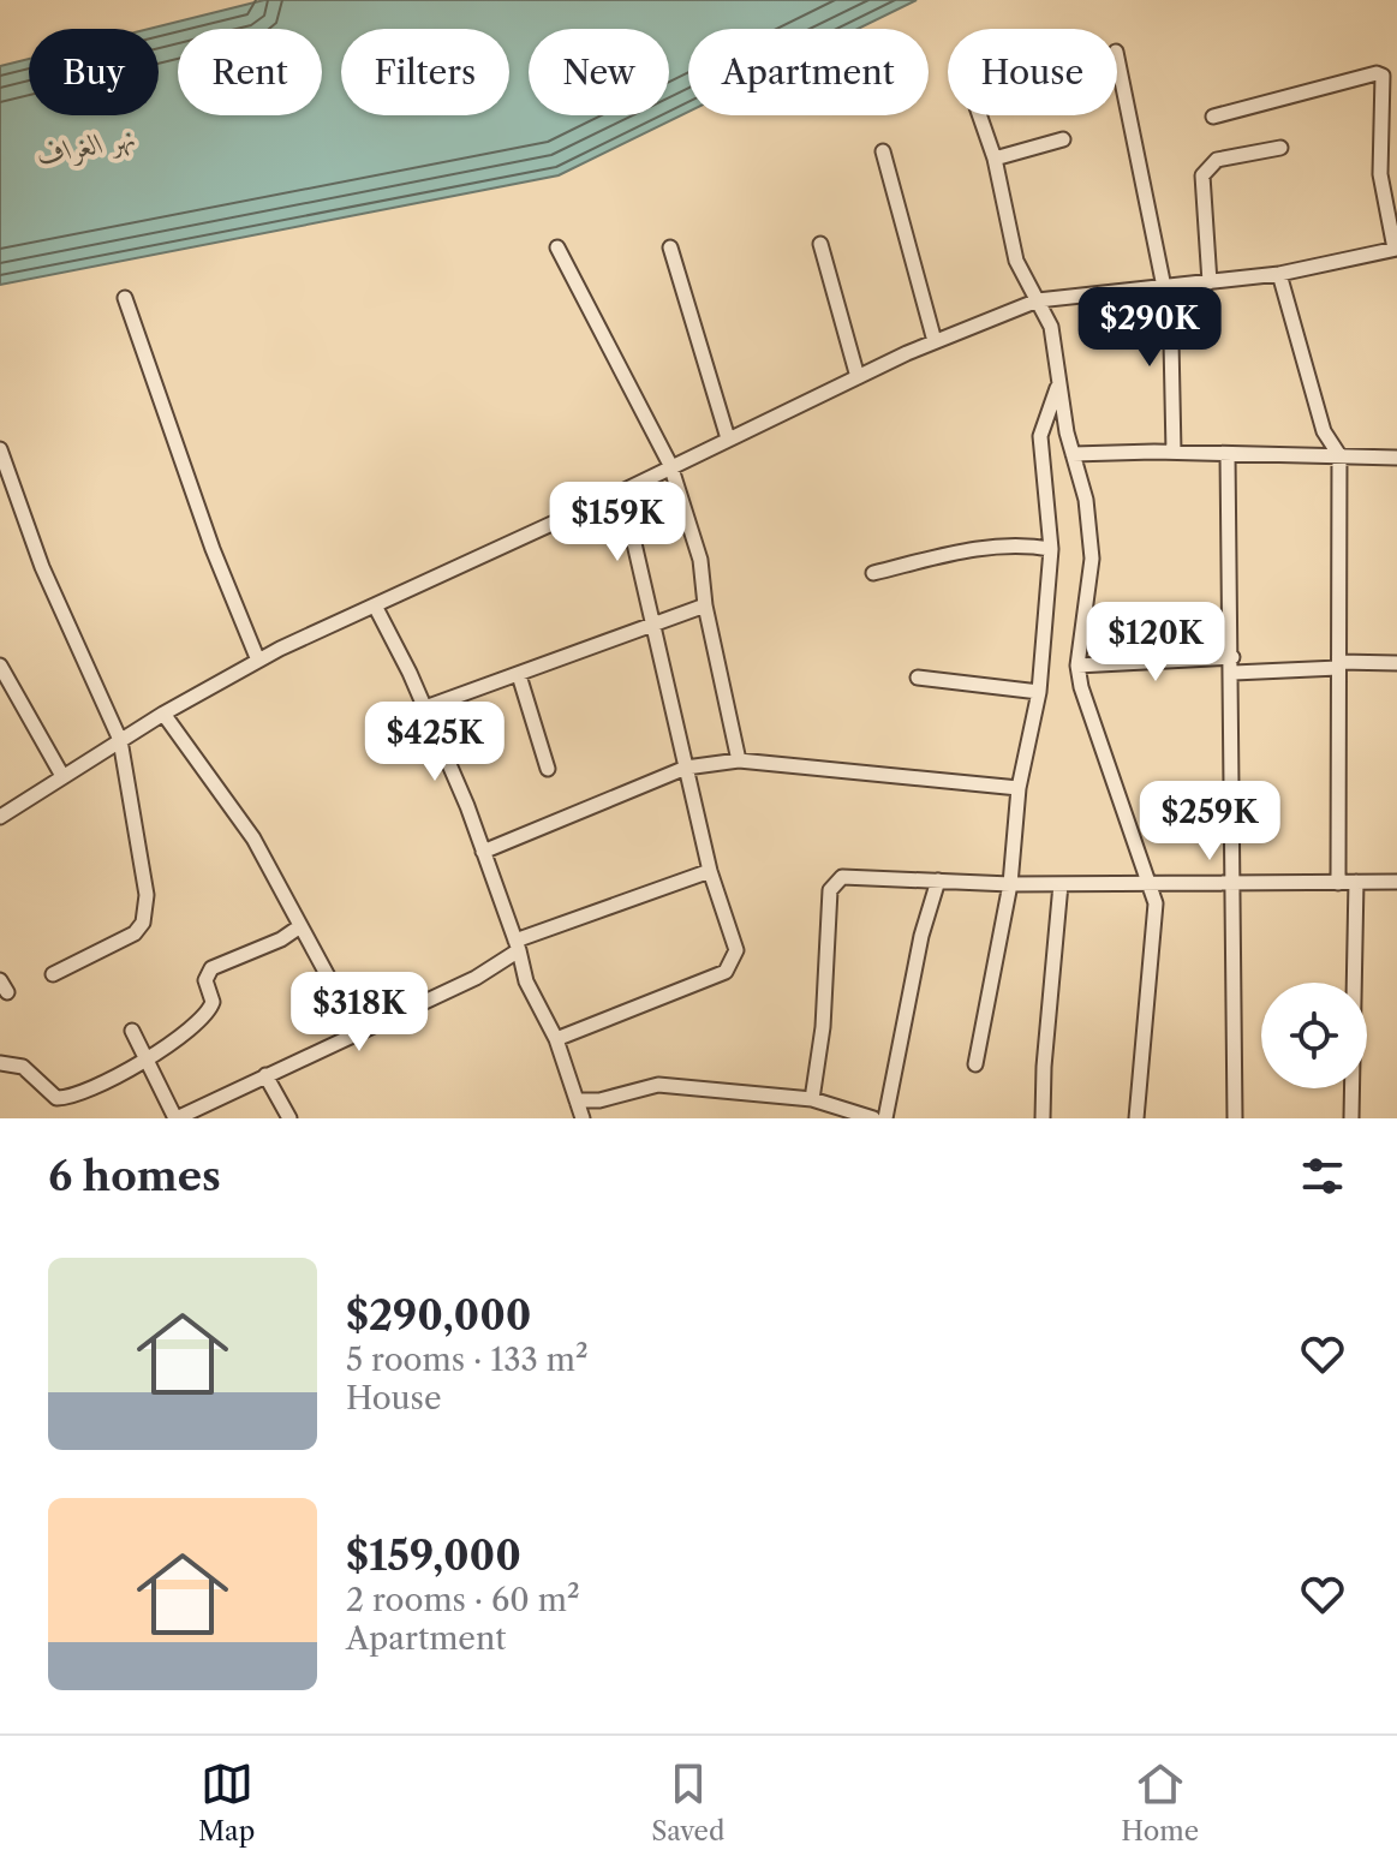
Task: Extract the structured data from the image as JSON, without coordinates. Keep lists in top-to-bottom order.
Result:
{
  "water": ["نهر الغراف"],
  "page": {
    "chip": [
      "Buy",
      "Rent",
      "Filters",
      "New",
      "Apartment",
      "House"
    ],
    "price": [
      "$290K",
      "$159K",
      "$120K",
      "$425K",
      "$259K",
      "$318K"
    ],
    "heading": "6 homes",
    "list": [
      {
        "name": "$290,000",
        "note": "5 rooms · 133 m² · House"
      },
      {
        "name": "$159,000",
        "note": "2 rooms · 60 m² · Apartment"
      }
    ],
    "tabs": ["Map", "Saved", "Home"]
  }
}
